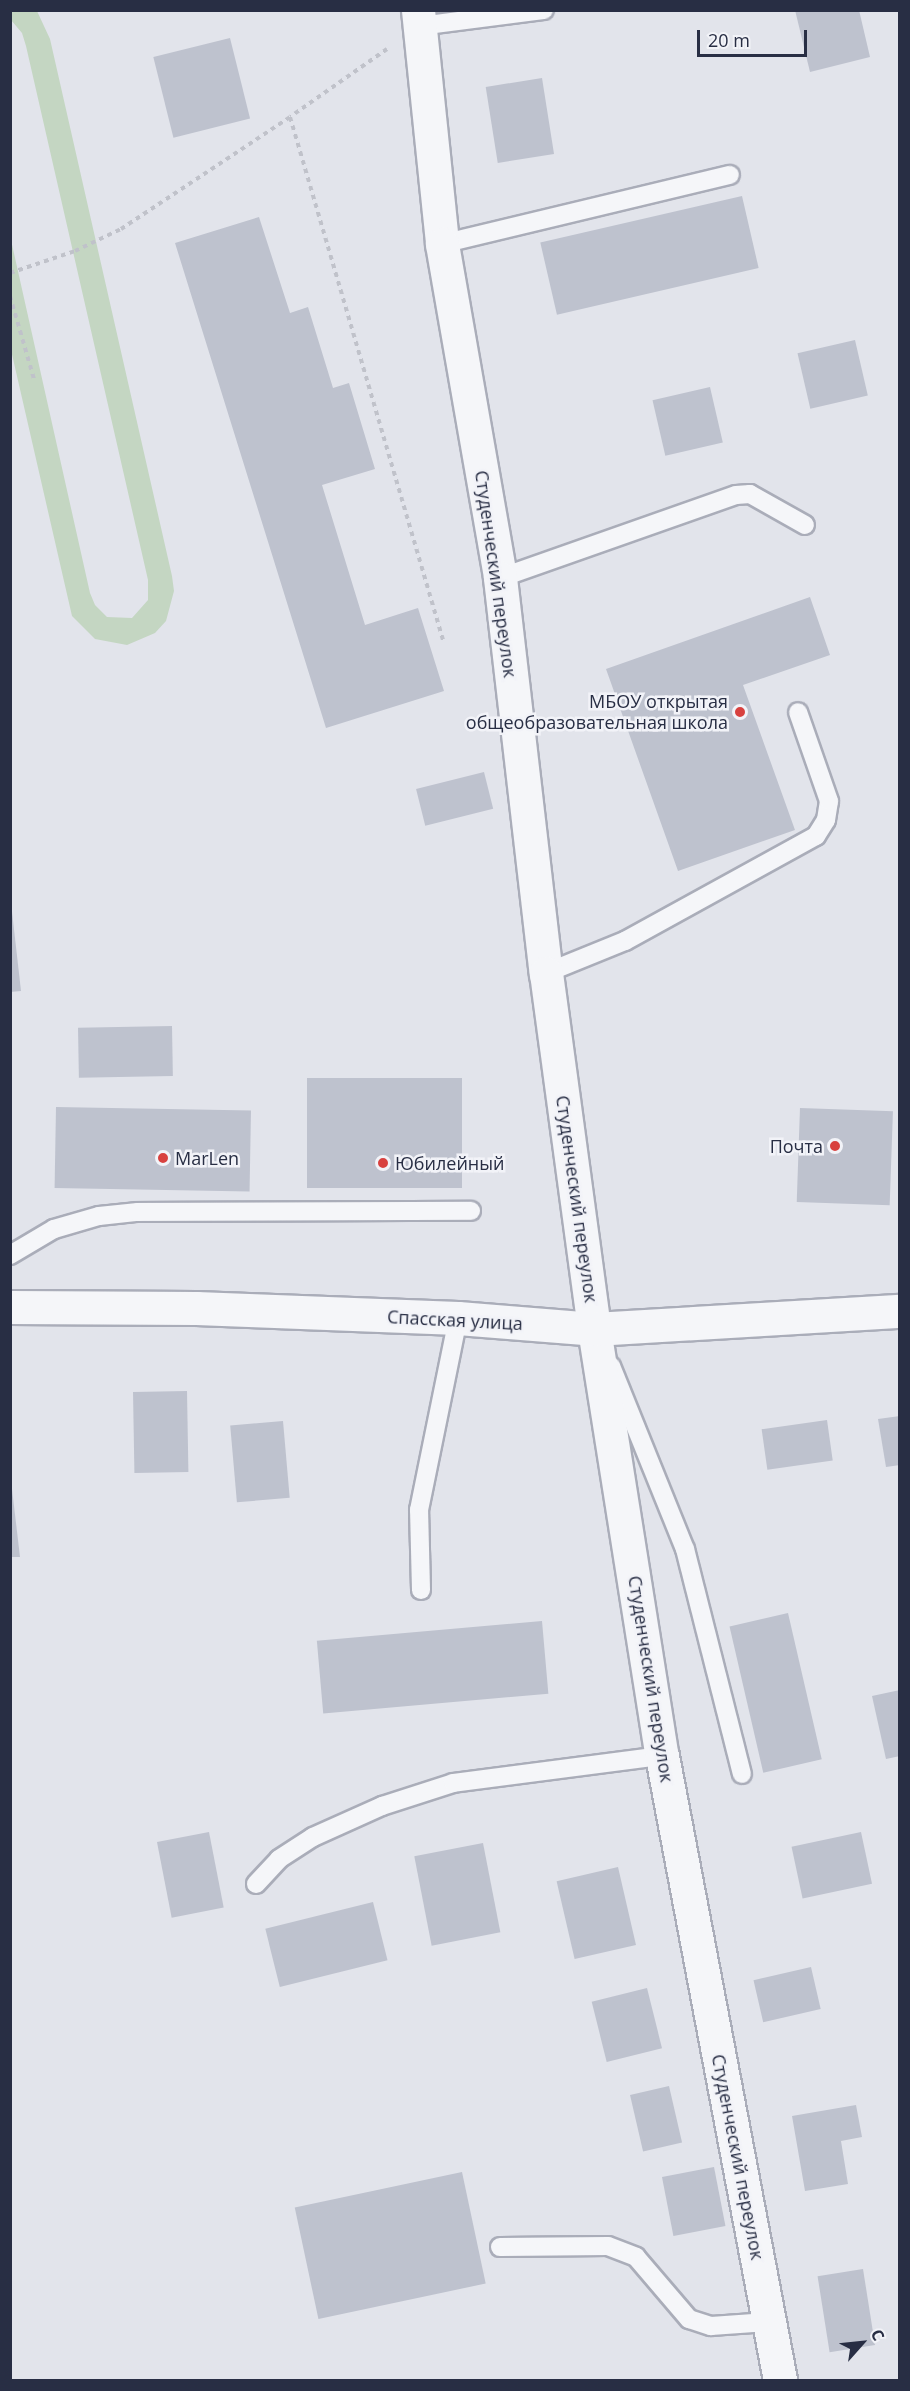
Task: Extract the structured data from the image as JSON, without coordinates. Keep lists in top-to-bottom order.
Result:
{
  "streets": {
    "street": ["Студенческий переулок", "Спасская улица"]
  },
  "crossings": [
    ["Студенческий переулок", "Спасская улица"]
  ],
  "places": [
    "МБОУ открытая общеобразовательная школа",
    "Почта",
    "MarLen",
    "Юбилейный"
  ],
  "scale_bar": "20 m",
  "north": "top right"
}
